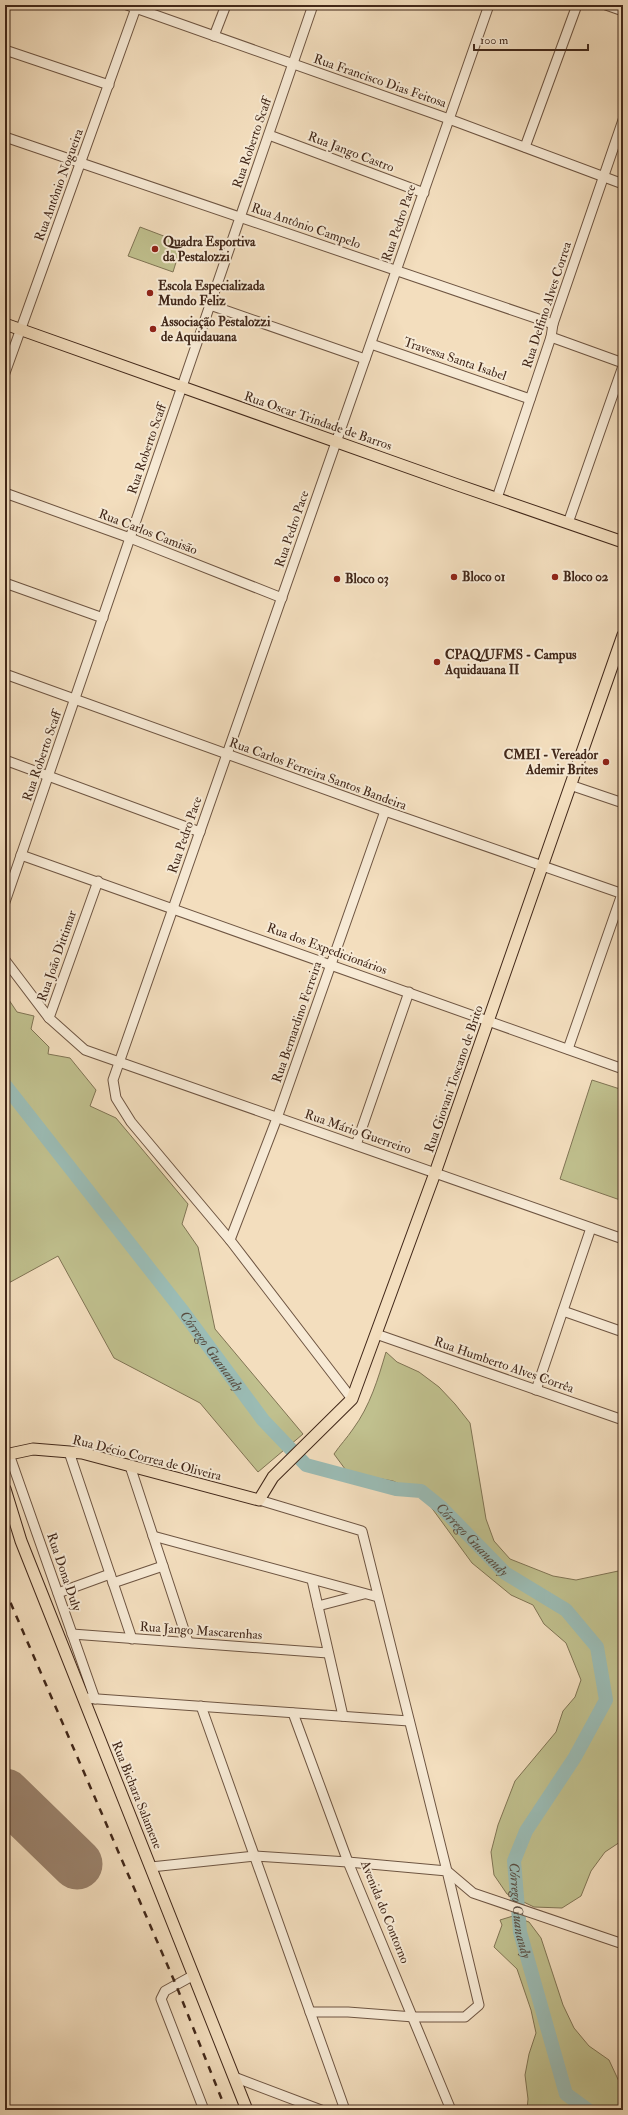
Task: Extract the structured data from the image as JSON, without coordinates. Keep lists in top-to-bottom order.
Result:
{
  "streets": {
    "main road": [
      "Rua Oscar Trindade de Barros",
      "Rua Giovani Toscano de Brito",
      "Rua Décio Correa de Oliveira",
      "Rua Bichara Salamene"
    ],
    "street": [
      "Rua Francisco Dias Feitosa",
      "Rua Roberto Scaff",
      "Rua Jango Castro",
      "Rua Antônio Nogueira",
      "Rua Pedro Pace",
      "Rua Antônio Campelo",
      "Rua Delfino Alves Correa",
      "Travessa Santa Isabel",
      "Rua Carlos Camisão",
      "Rua Carlos Ferreira Santos Bandeira",
      "Rua dos Expedicionários",
      "Rua João Dittimar",
      "Rua Bernardino Ferreira",
      "Rua Mário Guerreiro",
      "Rua Humberto Alves Corrêa",
      "Rua Dona Duly",
      "Rua Jango Mascarenhas",
      "Avenida do Contorno"
    ]
  },
  "crossings": [
    ["Rua Francisco Dias Feitosa", "Rua Roberto Scaff"],
    ["Rua Francisco Dias Feitosa", "Rua Antônio Nogueira"],
    ["Rua Francisco Dias Feitosa", "Rua Pedro Pace"],
    ["Rua Francisco Dias Feitosa", "Rua Delfino Alves Correa"],
    ["Rua Roberto Scaff", "Rua Jango Castro"],
    ["Rua Roberto Scaff", "Rua Antônio Campelo"],
    ["Rua Roberto Scaff", "Rua Oscar Trindade de Barros"],
    ["Rua Roberto Scaff", "Rua Carlos Camisão"],
    ["Rua Roberto Scaff", "Rua Carlos Ferreira Santos Bandeira"],
    ["Rua Roberto Scaff", "Rua dos Expedicionários"],
    ["Rua Jango Castro", "Rua Pedro Pace"],
    ["Rua Antônio Nogueira", "Rua Antônio Campelo"],
    ["Rua Antônio Nogueira", "Rua Oscar Trindade de Barros"],
    ["Rua Pedro Pace", "Rua Antônio Campelo"],
    ["Rua Pedro Pace", "Travessa Santa Isabel"],
    ["Rua Pedro Pace", "Rua Oscar Trindade de Barros"],
    ["Rua Pedro Pace", "Rua Carlos Camisão"],
    ["Rua Pedro Pace", "Rua Carlos Ferreira Santos Bandeira"],
    ["Rua Pedro Pace", "Rua dos Expedicionários"],
    ["Rua Pedro Pace", "Rua Bernardino Ferreira"],
    ["Rua Pedro Pace", "Rua Giovani Toscano de Brito"],
    ["Rua Pedro Pace", "Rua Mário Guerreiro"],
    ["Rua Antônio Campelo", "Rua Delfino Alves Correa"],
    ["Rua Delfino Alves Correa", "Travessa Santa Isabel"],
    ["Rua Delfino Alves Correa", "Rua Oscar Trindade de Barros"],
    ["Rua Carlos Ferreira Santos Bandeira", "Rua Bernardino Ferreira"],
    ["Rua Carlos Ferreira Santos Bandeira", "Rua Giovani Toscano de Brito"],
    ["Rua dos Expedicionários", "Rua João Dittimar"],
    ["Rua dos Expedicionários", "Rua Bernardino Ferreira"],
    ["Rua dos Expedicionários", "Rua Giovani Toscano de Brito"],
    ["Rua João Dittimar", "Rua Mário Guerreiro"],
    ["Rua Bernardino Ferreira", "Rua Mário Guerreiro"],
    ["Rua Giovani Toscano de Brito", "Rua Mário Guerreiro"],
    ["Rua Giovani Toscano de Brito", "Rua Humberto Alves Corrêa"],
    ["Rua Giovani Toscano de Brito", "Rua Décio Correa de Oliveira"],
    ["Rua Décio Correa de Oliveira", "Rua Dona Duly"],
    ["Rua Dona Duly", "Rua Jango Mascarenhas"]
  ],
  "water": ["Córrego Guanandy"],
  "places": [
    "Quadra Esportiva da Pestalozzi",
    "Escola Especializada Mundo Feliz",
    "Associação Pestalozzi de Aquidauana",
    "Bloco 01",
    "Bloco 02",
    "Bloco 03",
    "CPAQ/UFMS - Campus Aquidauana II",
    "CMEI - Vereador Ademir Brites"
  ],
  "scale_bar": "100 m"
}
